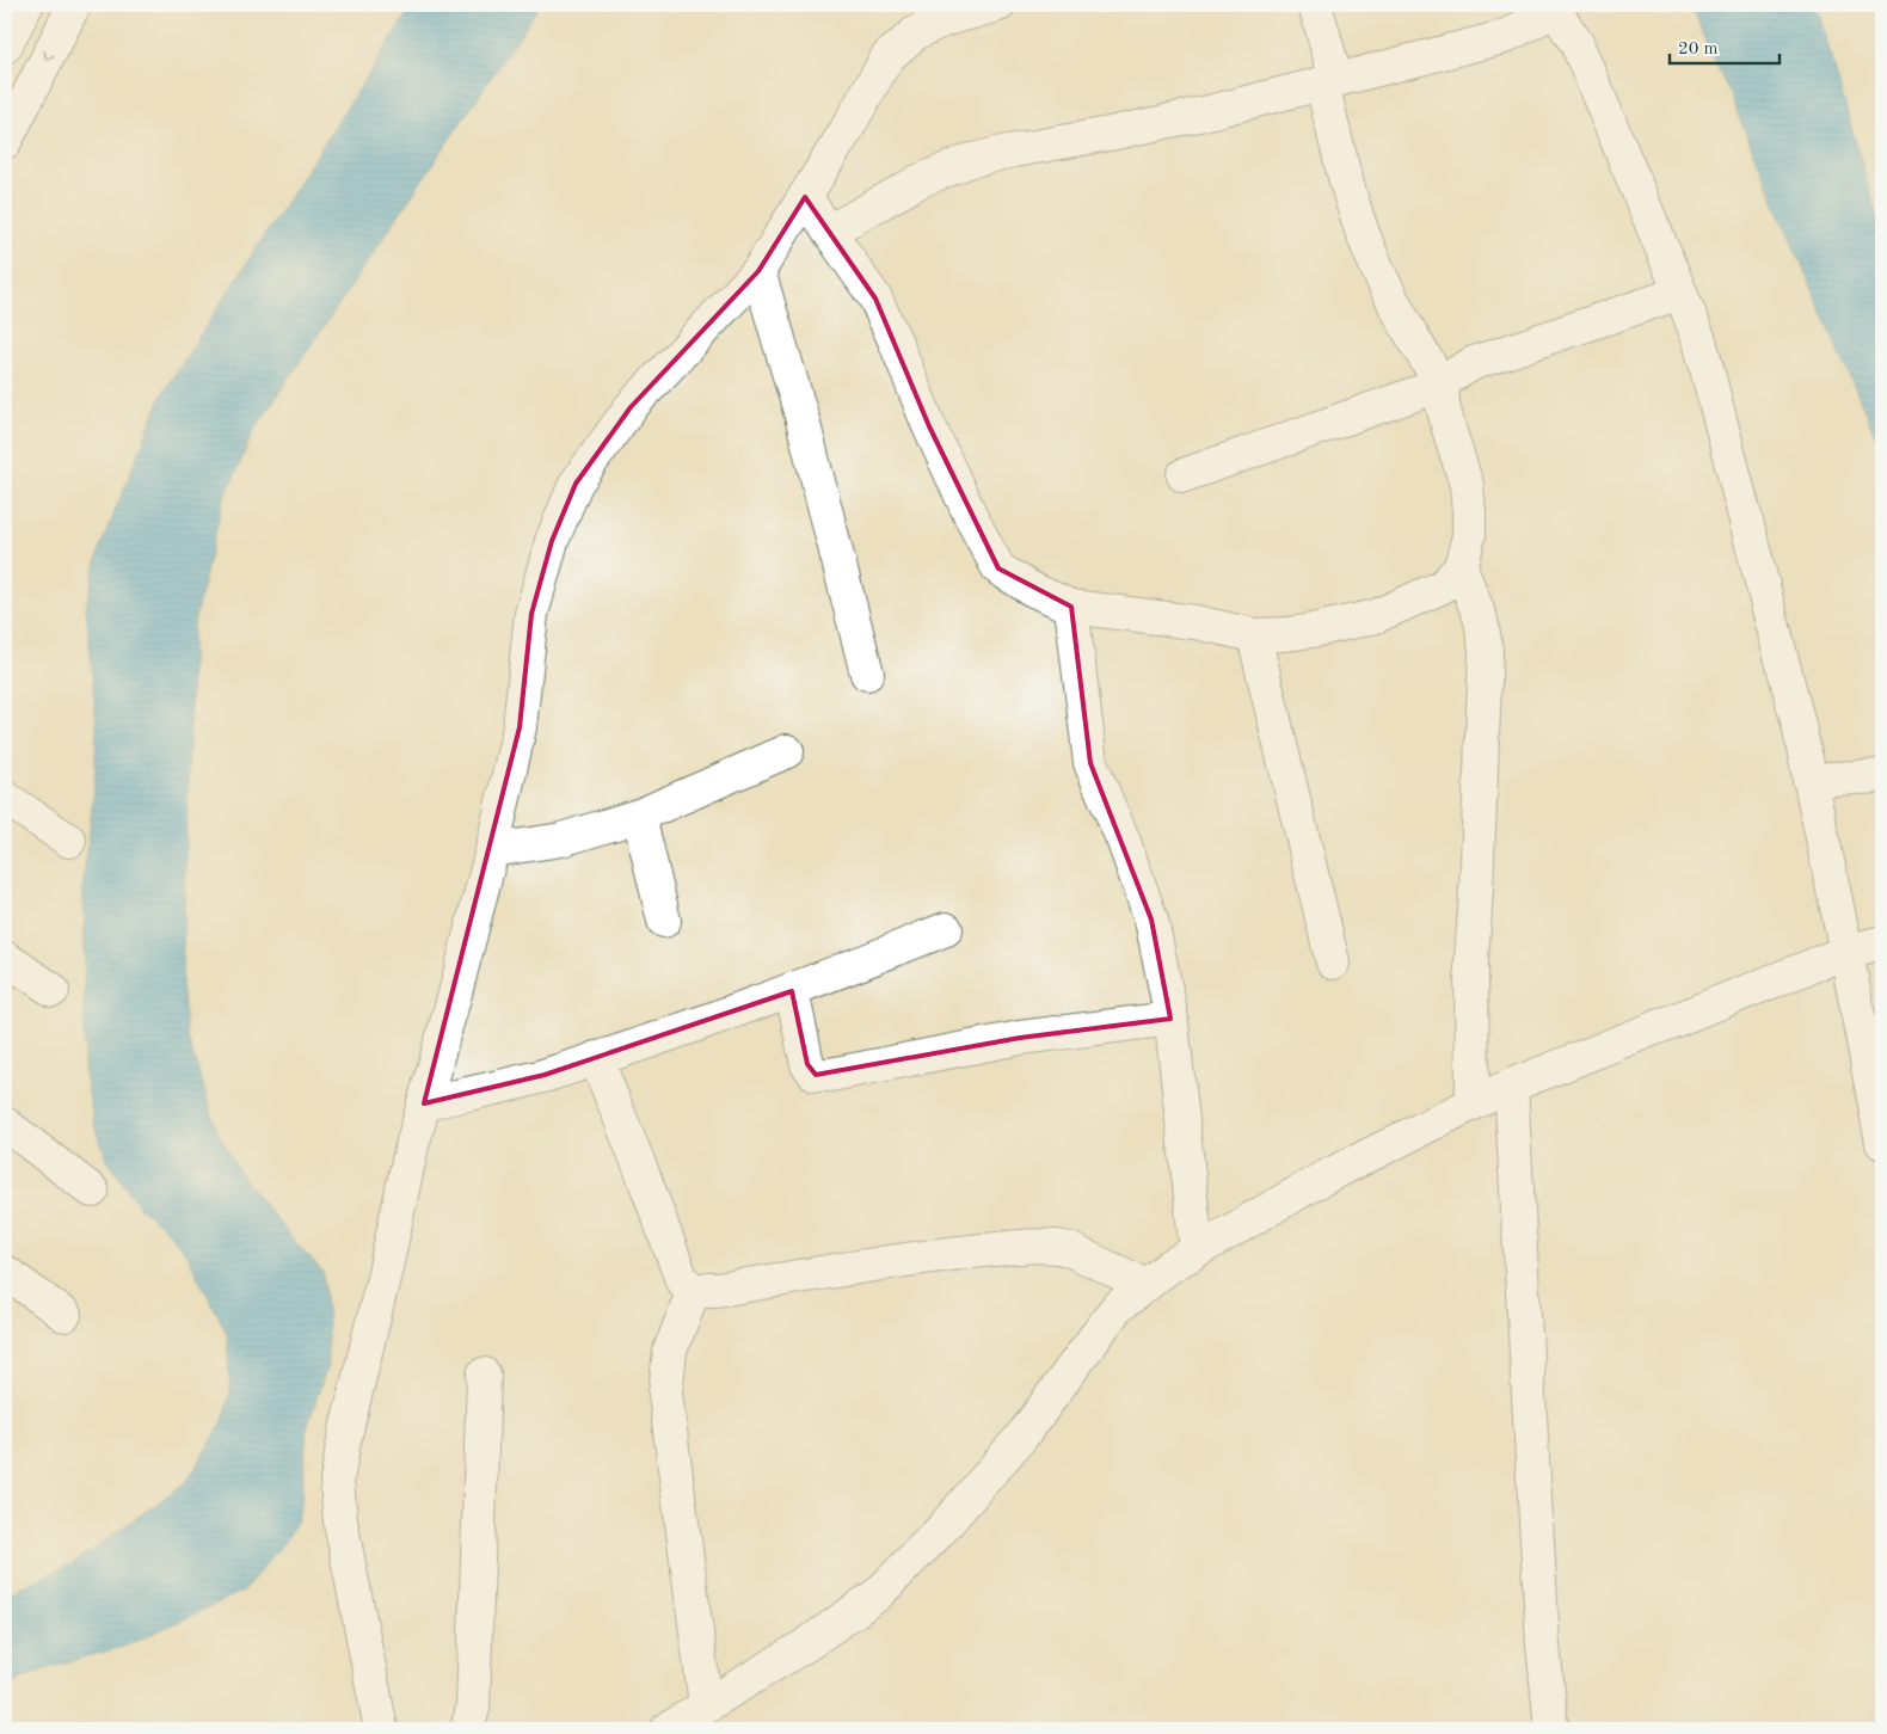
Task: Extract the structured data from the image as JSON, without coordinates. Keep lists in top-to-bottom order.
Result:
{
  "scale_bar": "20 m"
}
